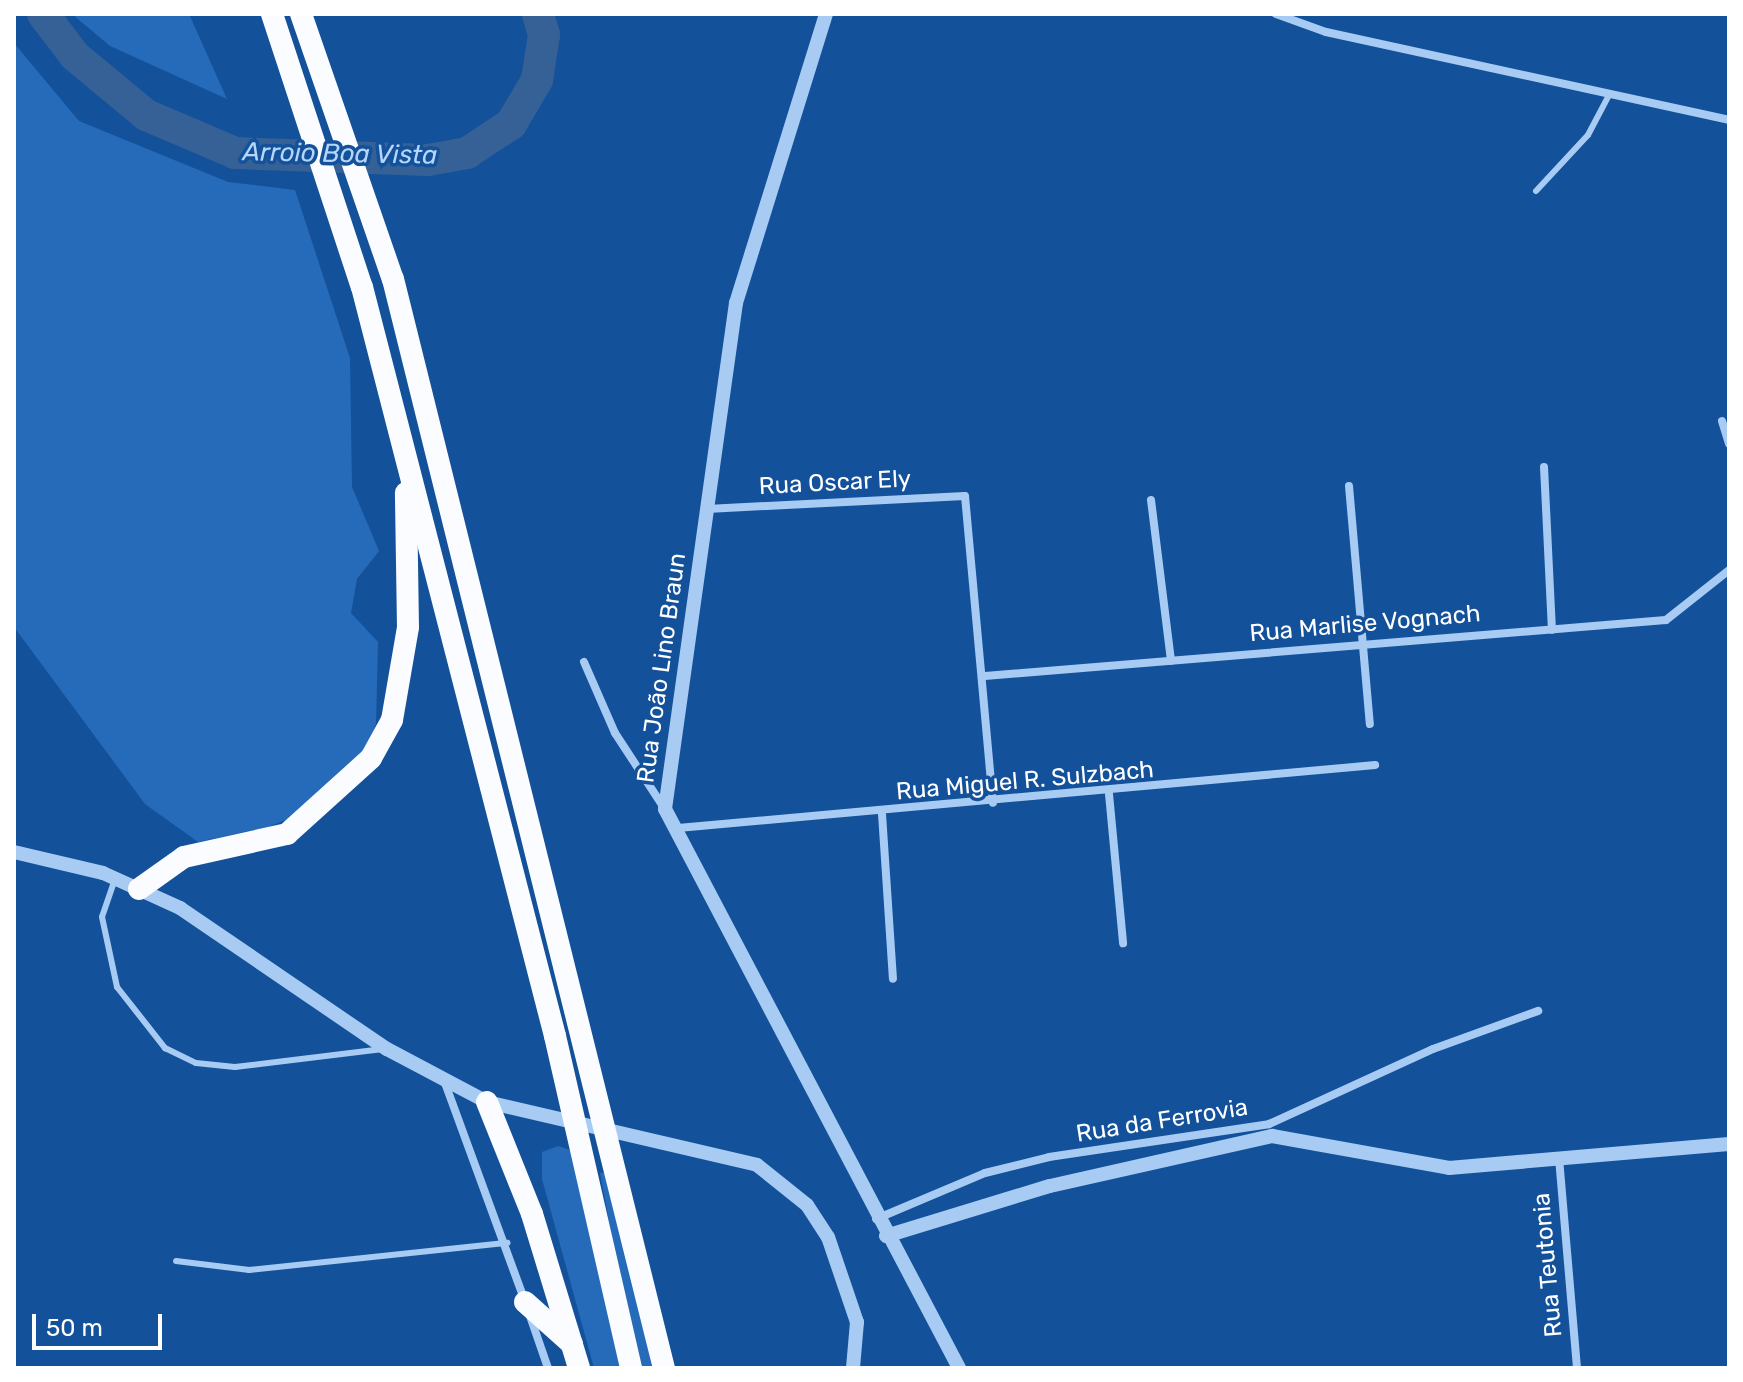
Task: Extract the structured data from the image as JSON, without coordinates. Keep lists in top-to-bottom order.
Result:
{
  "streets": {
    "street": [
      "Rua Oscar Ely",
      "Rua Marlise Vognach",
      "Rua João Lino Braun",
      "Rua Miguel R. Sulzbach",
      "Rua da Ferrovia",
      "Rua Teutonia"
    ]
  },
  "crossings": [
    ["Rua Oscar Ely", "Rua Marlise Vognach"],
    ["Rua Oscar Ely", "Rua João Lino Braun"],
    ["Rua João Lino Braun", "Rua Miguel R. Sulzbach"],
    ["Rua João Lino Braun", "Rua da Ferrovia"]
  ],
  "water": ["Arroio Boa Vista"],
  "scale_bar": "50 m"
}
